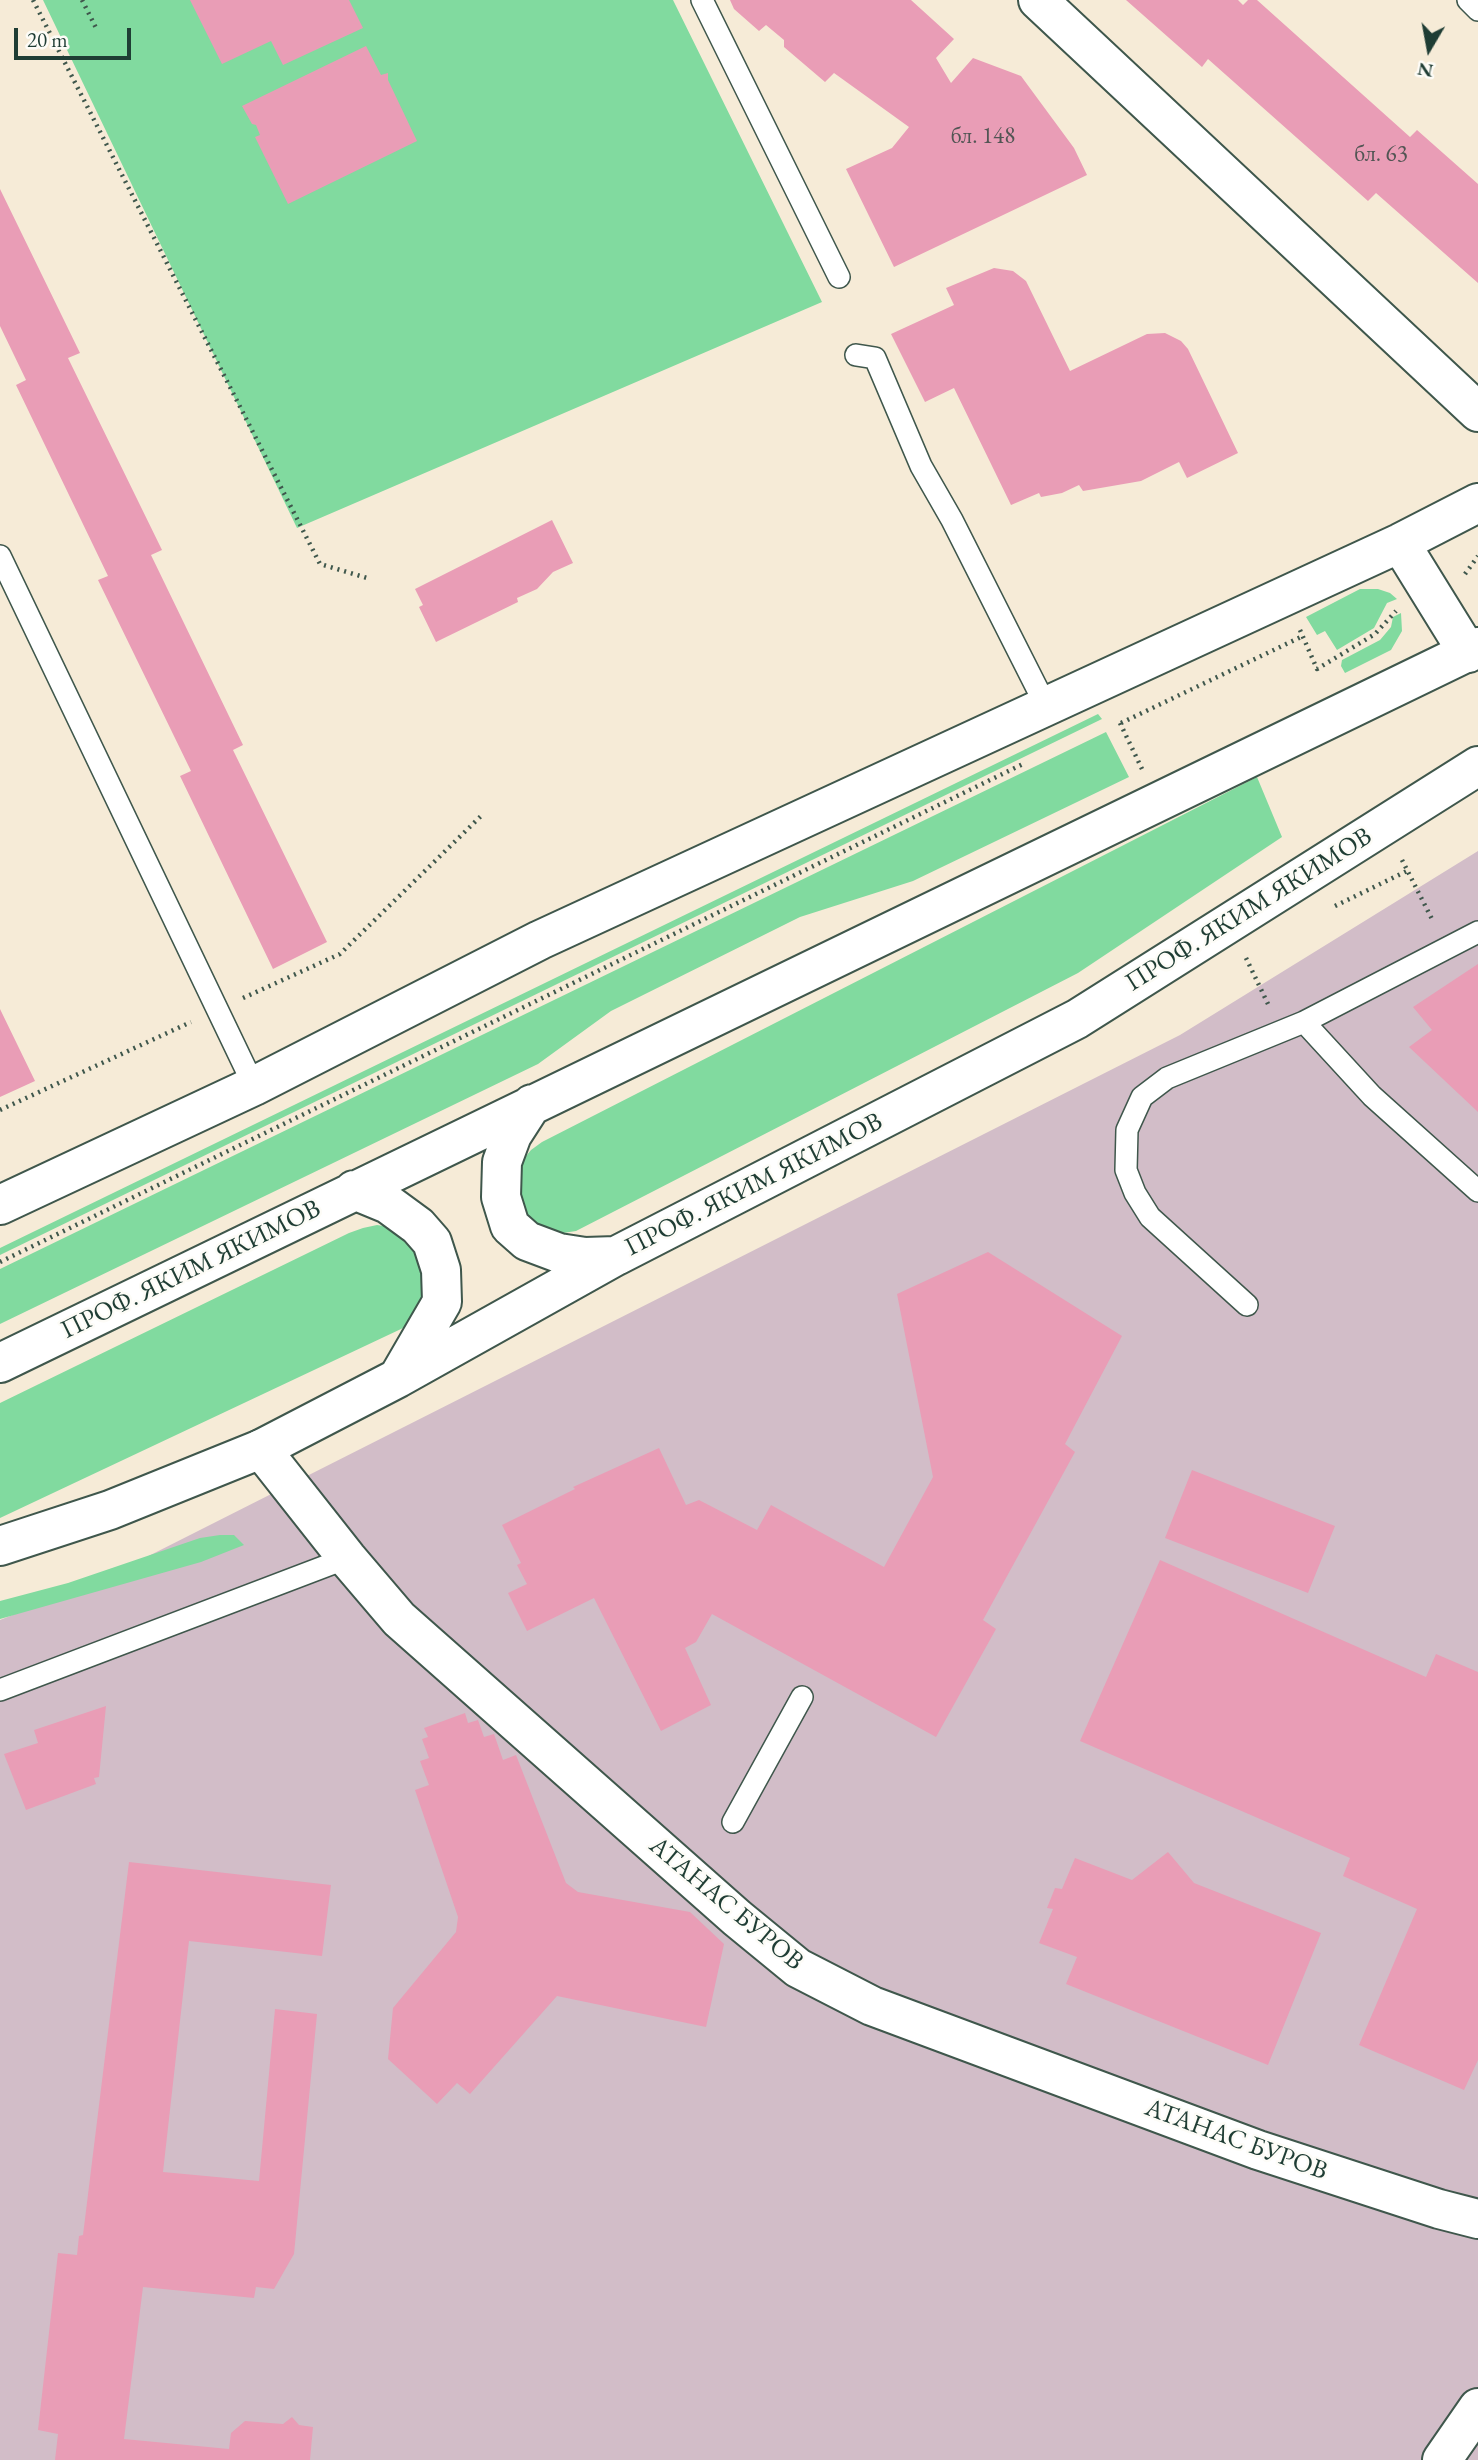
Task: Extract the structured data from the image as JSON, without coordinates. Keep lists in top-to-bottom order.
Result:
{
  "streets": {
    "main road": ["ПРОФ. ЯКИМ ЯКИМОВ", "АТАНАС БУРОВ"]
  },
  "crossings": [
    ["ПРОФ. ЯКИМ ЯКИМОВ", "АТАНАС БУРОВ"]
  ],
  "house_numbers": ["бл. 148", "бл. 63"],
  "scale_bar": "20 m",
  "north": "bottom"
}
